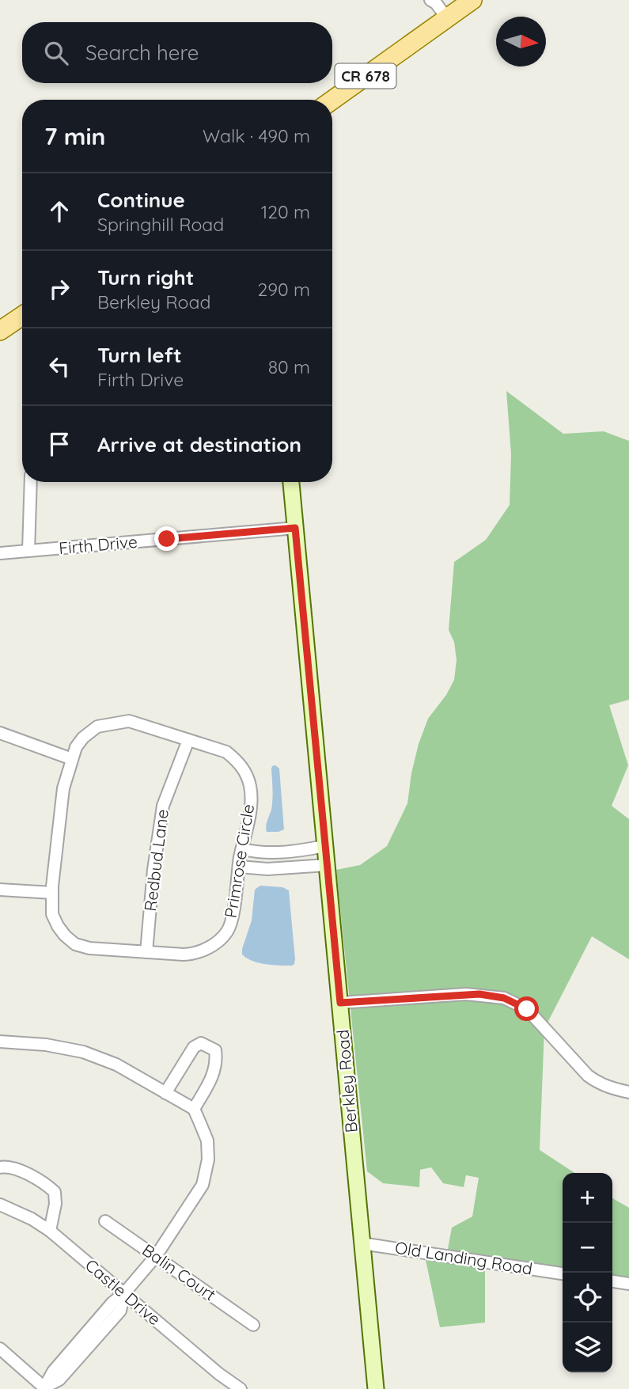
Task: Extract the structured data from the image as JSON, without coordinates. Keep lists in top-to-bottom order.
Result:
{
  "streets": {
    "main road": ["CR 678"],
    "street": [
      "Firth Drive",
      "Redbud Lane",
      "Primrose Circle",
      "Berkley Road",
      "Old Landing Road",
      "Balin Court",
      "Castle Drive"
    ]
  },
  "crossings": [
    ["Firth Drive", "Berkley Road"],
    ["Redbud Lane", "Primrose Circle"],
    ["Berkley Road", "Old Landing Road"]
  ],
  "north": "right",
  "page": {
    "search": "Search here",
    "heading": ["7 min", "Walk · 490 m"],
    "list": [
      ["Continue", "Springhill Road", "120 m"],
      ["Turn right", "Berkley Road", "290 m"],
      ["Turn left", "Firth Drive", "80 m"],
      "Arrive at destination"
    ],
    "map_buttons": ["+", "−"]
  }
}
